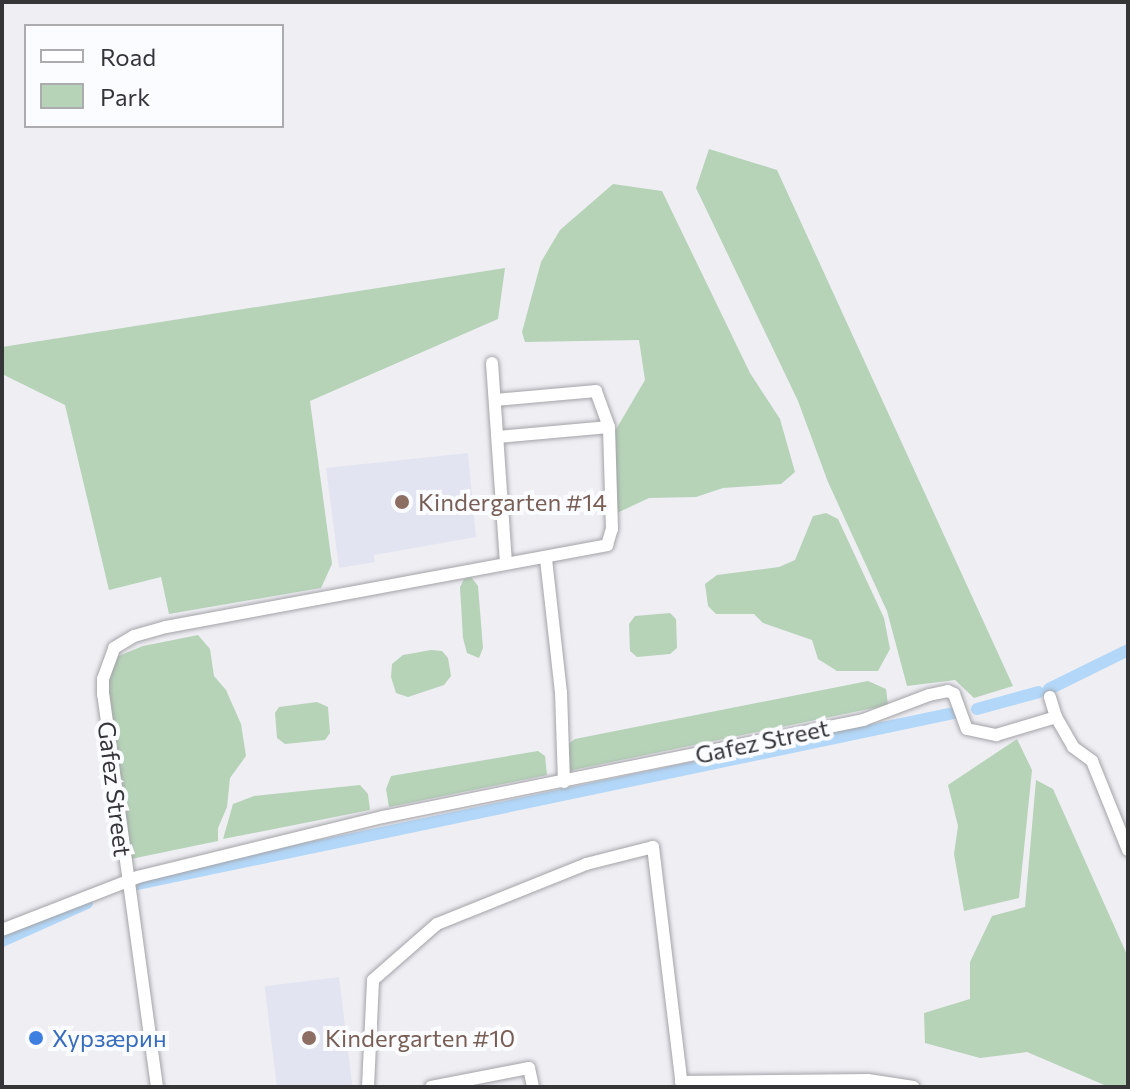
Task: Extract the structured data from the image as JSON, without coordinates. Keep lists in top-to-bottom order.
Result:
{
  "streets": {
    "street": ["Gafez Street"]
  },
  "places": ["Kindergarten #14", "Хурзæрин", "Kindergarten #10"],
  "legend": ["Road", "Park"]
}
